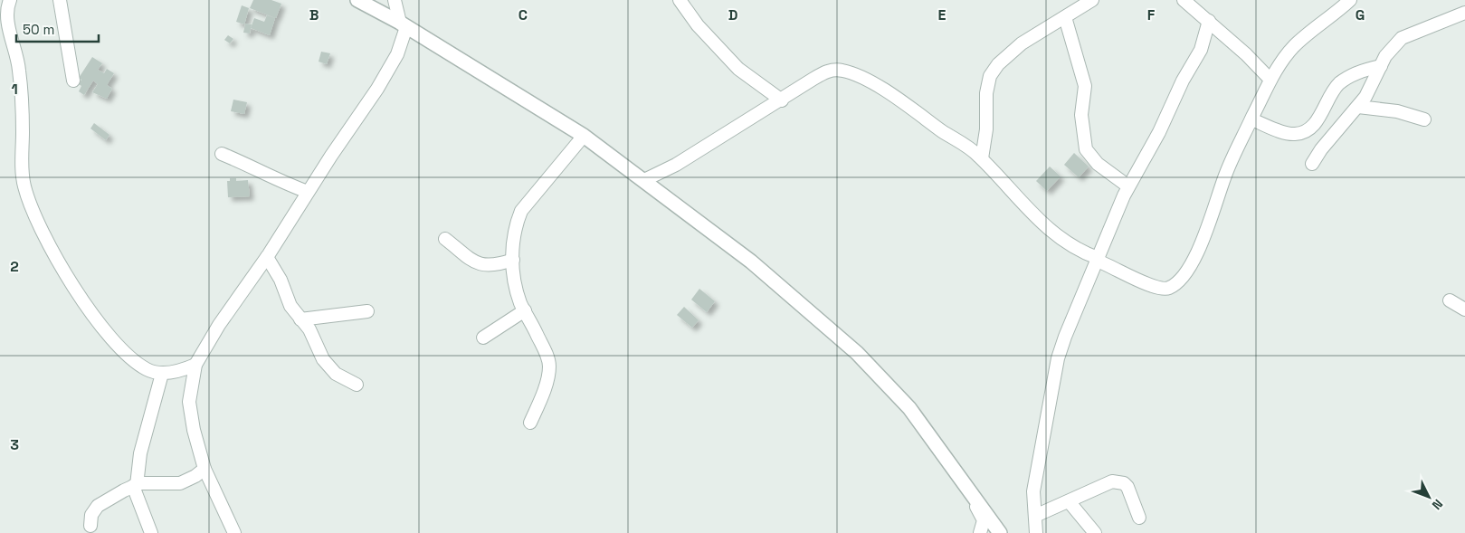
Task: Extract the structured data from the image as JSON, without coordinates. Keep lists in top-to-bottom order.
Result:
{
  "scale_bar": "50 m",
  "north": "bottom right",
  "grid": {
    "columns": [
      "B",
      "C",
      "D",
      "E",
      "F",
      "G"
    ],
    "rows": ["1", "2", "3"]
  }
}
